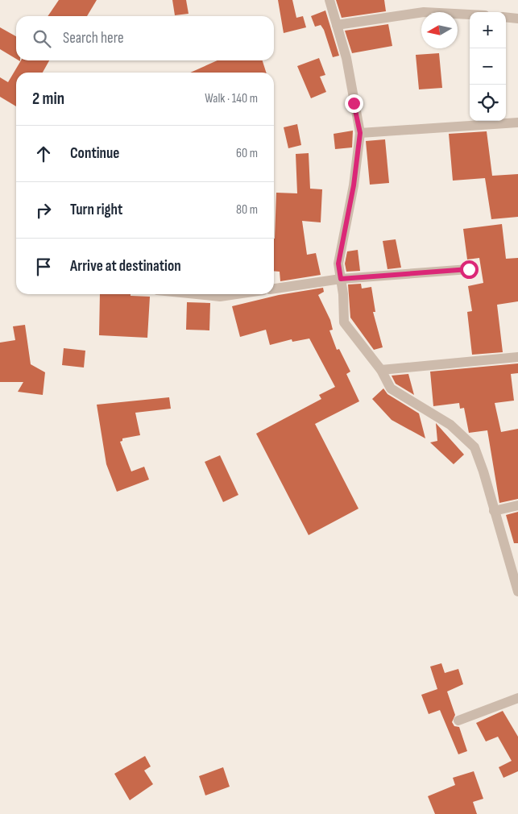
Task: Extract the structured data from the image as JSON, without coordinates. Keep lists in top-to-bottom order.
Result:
{
  "north": "left",
  "page": {
    "map_buttons": ["+", "−"],
    "search": "Search here",
    "heading": ["2 min", "Walk · 140 m"],
    "list": [
      ["Continue", "60 m"],
      ["Turn right", "80 m"],
      "Arrive at destination"
    ]
  }
}
